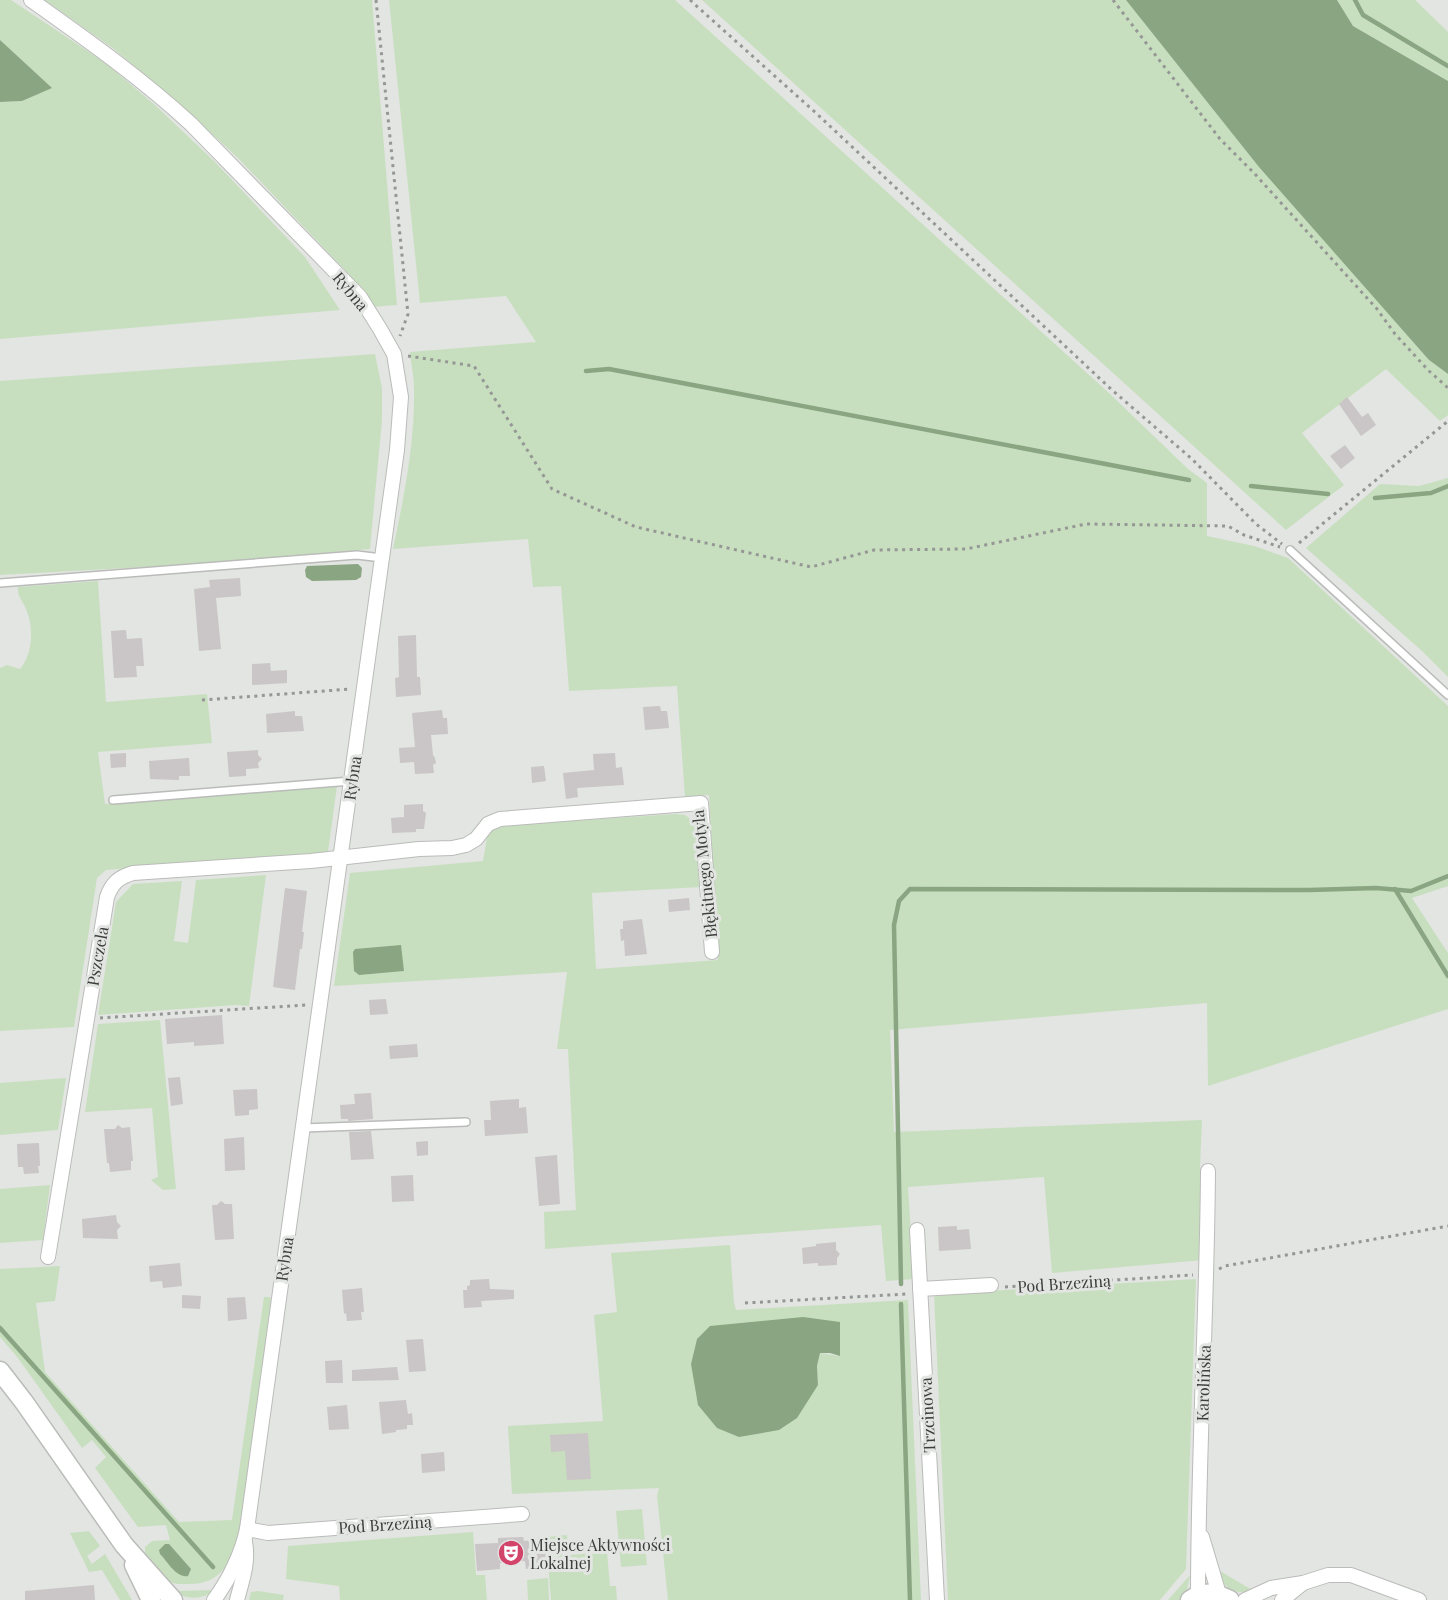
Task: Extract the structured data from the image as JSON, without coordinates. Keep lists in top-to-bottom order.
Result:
{
  "streets": {
    "street": [
      "Rybna",
      "Błękitnego Motyla",
      "Pszczela",
      "Pod Brzeziną",
      "Karolińska",
      "Trzcinowa"
    ]
  },
  "crossings": [
    ["Rybna", "Pszczela"],
    ["Rybna", "Pod Brzeziną"],
    ["Błękitnego Motyla", "Pszczela"],
    ["Pod Brzeziną", "Karolińska"]
  ],
  "places": {
    "theatre": ["Miejsce Aktywności Lokalnej"]
  }
}
